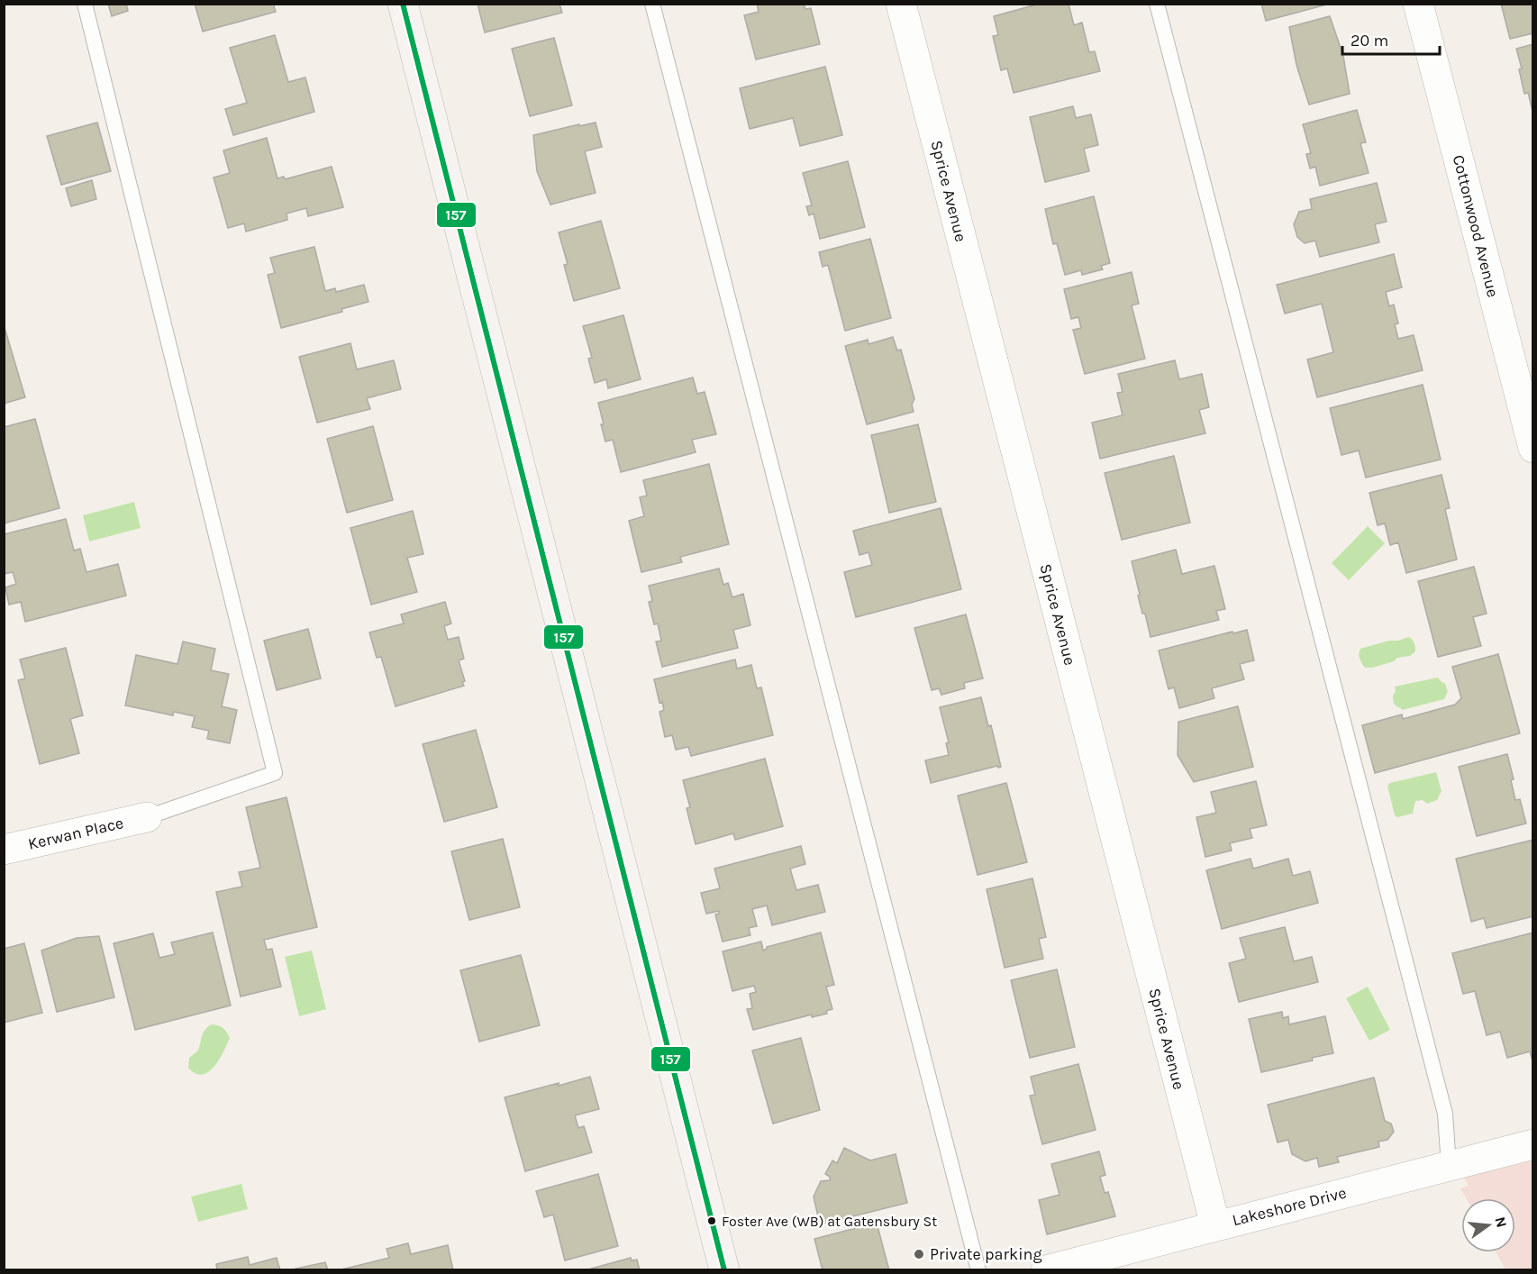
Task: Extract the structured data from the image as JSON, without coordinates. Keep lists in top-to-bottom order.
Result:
{
  "streets": {
    "street": [
      "Sprice Avenue",
      "Cottonwood Avenue",
      "Kerwan Place",
      "Lakeshore Drive"
    ]
  },
  "crossings": [
    ["Sprice Avenue", "Lakeshore Drive"]
  ],
  "places": ["Foster Ave (WB) at Gatensbury St", "Private parking"],
  "lines": ["transit line 157"],
  "scale_bar": "20 m",
  "north": "right"
}
